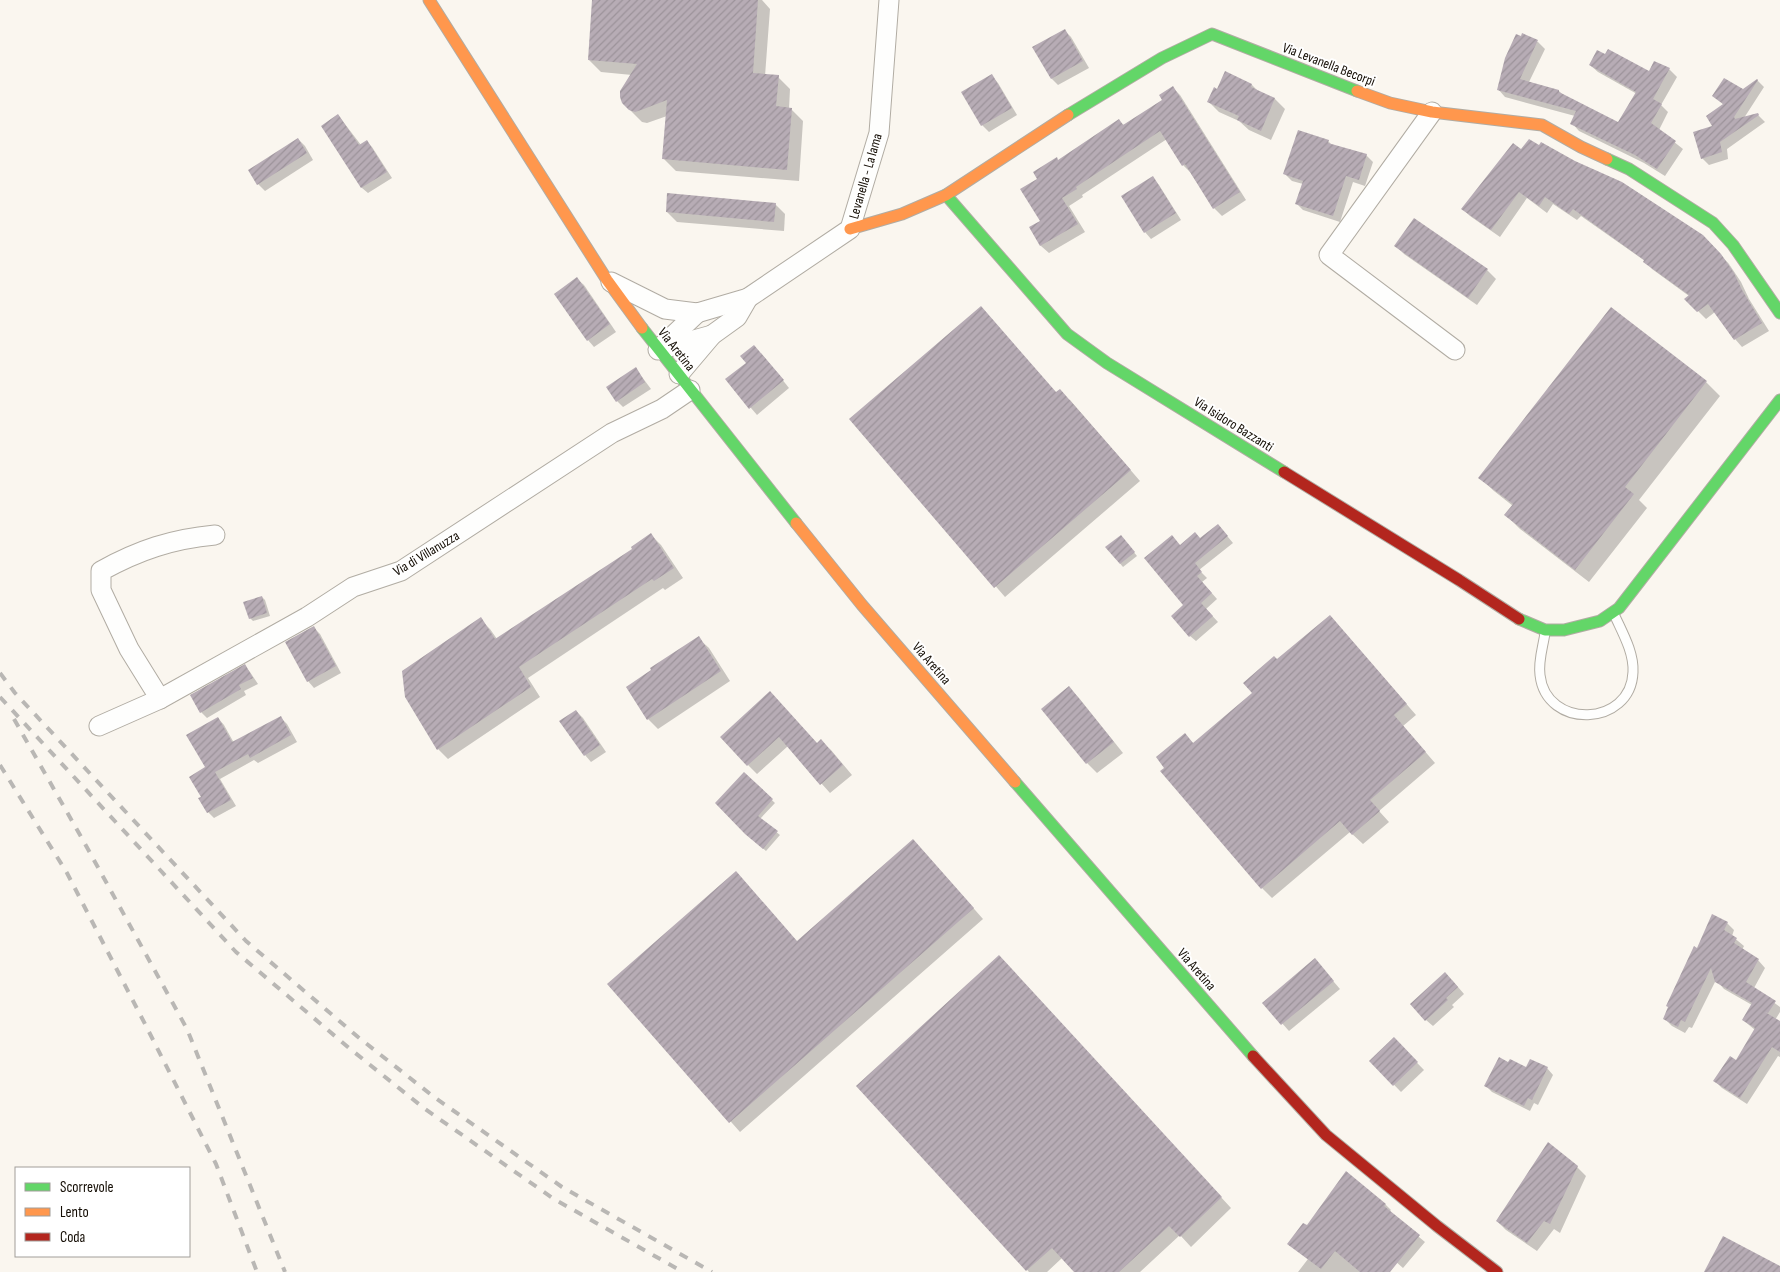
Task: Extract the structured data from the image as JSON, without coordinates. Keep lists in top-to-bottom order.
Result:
{
  "streets": {
    "street": [
      "Via Levanella Becorpi",
      "Levanella - La lama",
      "Via Aretina",
      "Via Isidoro Bazzanti",
      "Via di Villanuzza"
    ]
  },
  "crossings": [
    ["Via Levanella Becorpi", "Levanella - La lama"],
    ["Via Levanella Becorpi", "Via Isidoro Bazzanti"],
    ["Via Aretina", "Via di Villanuzza"]
  ],
  "legend": ["Scorrevole", "Lento", "Coda"]
}
